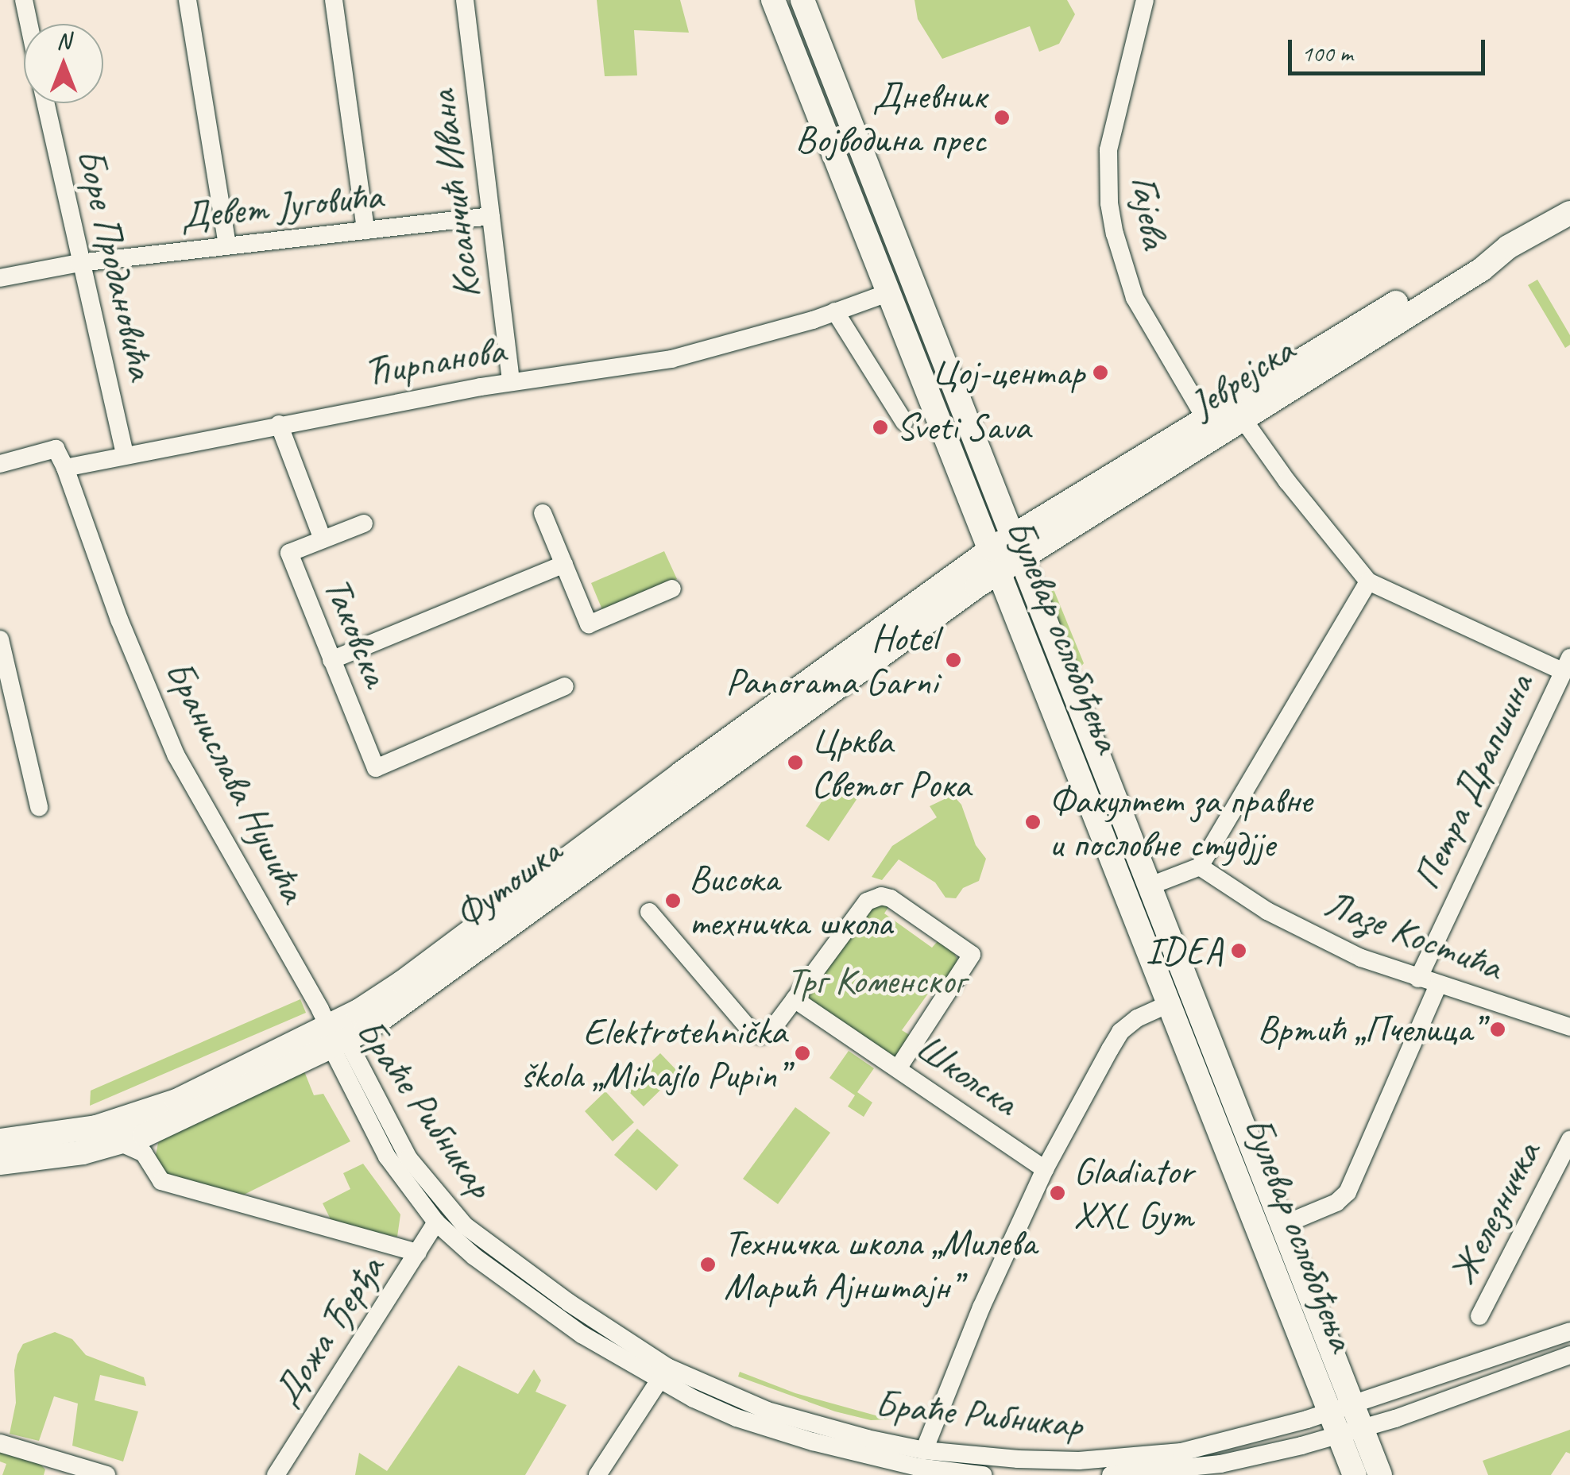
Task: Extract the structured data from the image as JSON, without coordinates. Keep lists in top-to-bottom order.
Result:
{
  "streets": {
    "main road": ["Јеврејска", "Булевар ослобођења", "Футошка"],
    "street": [
      "Косанчић Ивана",
      "Девет Југовића",
      "Гајева",
      "Боре Продановића",
      "Ћирпанова",
      "Таковска",
      "Бранислава Нушића",
      "Петра Драпшина",
      "Лазе Костића",
      "Школска",
      "Браће Рибникар",
      "Железничка",
      "Дожа Ђерђа"
    ]
  },
  "crossings": [
    ["Косанчић Ивана", "Девет Југовића"],
    ["Косанчић Ивана", "Ћирпанова"],
    ["Девет Југовића", "Боре Продановића"],
    ["Гајева", "Јеврејска"],
    ["Боре Продановића", "Ћирпанова"],
    ["Ћирпанова", "Таковска"],
    ["Ћирпанова", "Булевар ослобођења"],
    ["Ћирпанова", "Бранислава Нушића"],
    ["Јеврејска", "Булевар ослобођења"],
    ["Јеврејска", "Футошка"],
    ["Булевар ослобођења", "Футошка"],
    ["Булевар ослобођења", "Браће Рибникар"],
    ["Бранислава Нушића", "Футошка"],
    ["Бранислава Нушића", "Браће Рибникар"],
    ["Петра Драпшина", "Лазе Костића"],
    ["Футошка", "Браће Рибникар"],
    ["Браће Рибникар", "Дожа Ђерђа"]
  ],
  "parks": ["Трг Коменског"],
  "places": [
    "Дневник Војводина прес",
    "Цој-центар",
    "Sveti Sava",
    "Hotel Panorama Garni",
    "Црква Светог Рока",
    "Факултет за правне и пословне студјје",
    "Висока техничка школа",
    "IDEA",
    "Вртић „Пчелица”",
    "Elektrotehnička škola „Mihajlo Pupin”",
    "Gladiator XXL Gym",
    "Техничка школа „Милева Марић Ајнштајн”"
  ],
  "scale_bar": "100 m",
  "north": "top"
}
